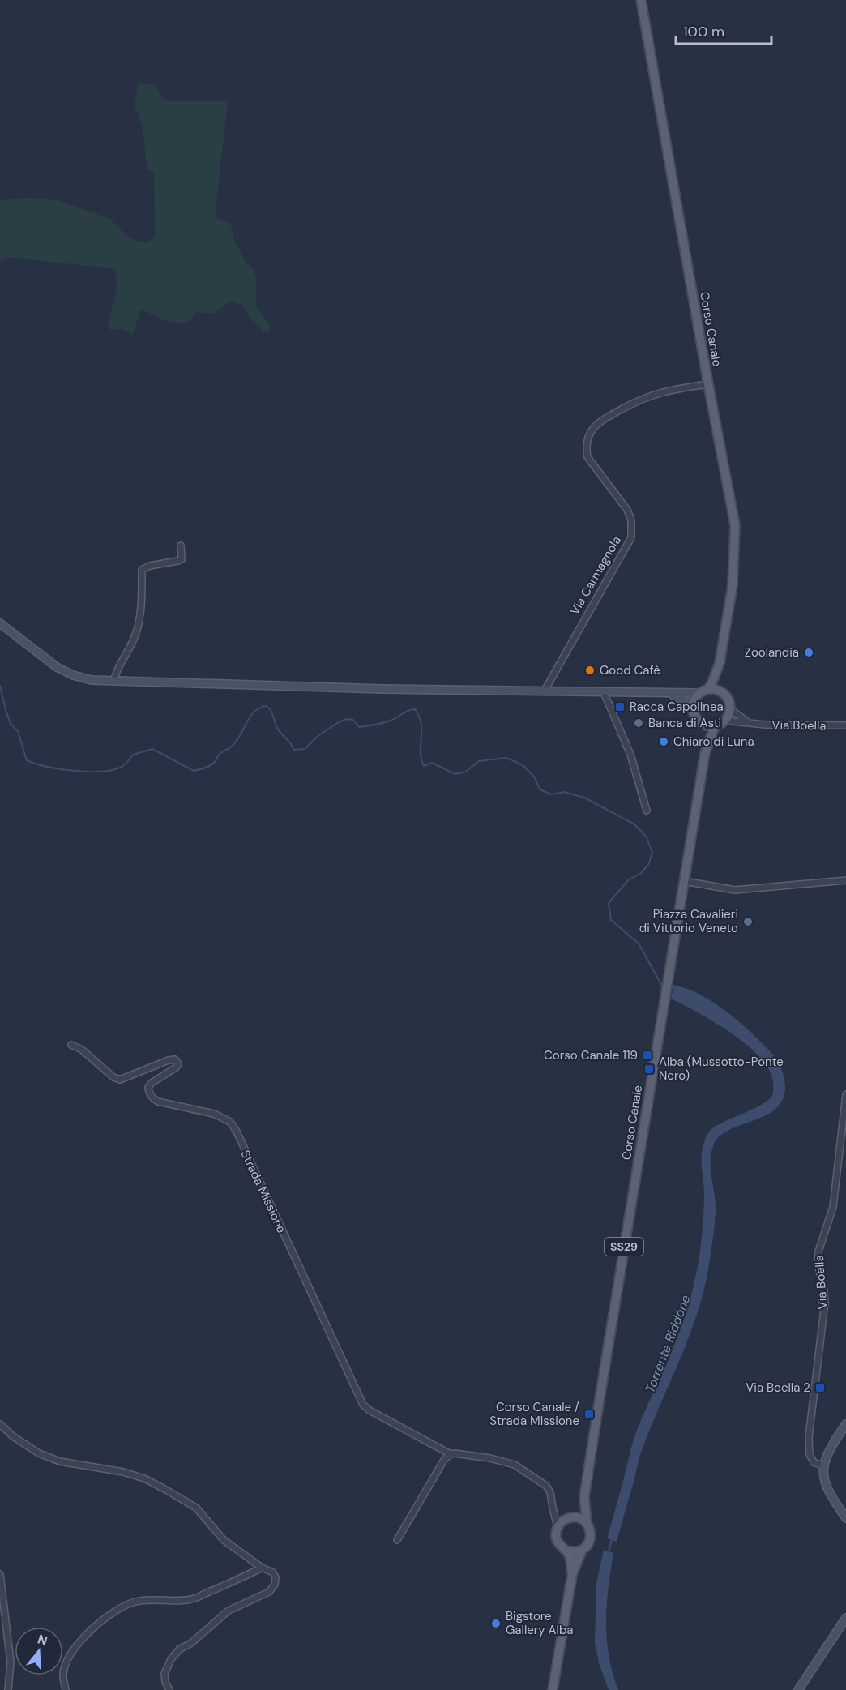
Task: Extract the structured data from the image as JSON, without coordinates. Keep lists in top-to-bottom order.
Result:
{
  "streets": {
    "main road": ["Corso Canale", "SS29"],
    "street": ["Via Carmagnola", "Via Boella", "Strada Missione"]
  },
  "crossings": [
    ["Corso Canale", "Via Carmagnola"],
    ["Corso Canale", "Via Boella"],
    ["Corso Canale", "Strada Missione"]
  ],
  "water": ["Torrente Riddone"],
  "places": {
    "other": [
      "Zoolandia",
      "Good Cafè",
      "Banca di Asti",
      "Chiaro di Luna",
      "Piazza Cavalieri di Vittorio Veneto",
      "Bigstore Gallery Alba"
    ],
    "transit": [
      "Racca Capolinea",
      "Corso Canale 119",
      "Alba (Mussotto-Ponte Nero)",
      "Via Boella 2",
      "Corso Canale / Strada Missione"
    ]
  },
  "scale_bar": "100 m",
  "north": "top"
}
